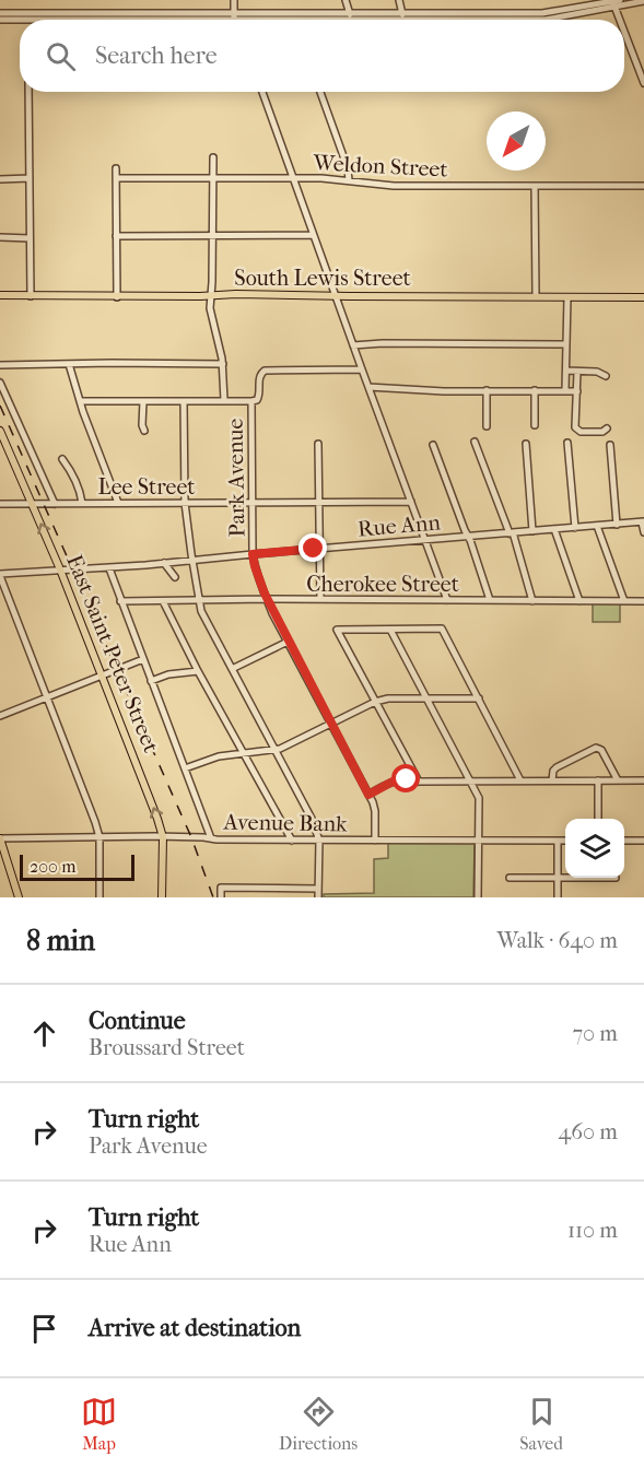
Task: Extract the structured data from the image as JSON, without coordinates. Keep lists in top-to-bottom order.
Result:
{
  "streets": {
    "main road": ["South Lewis Street", "East Saint Peter Street"],
    "street": [
      "Weldon Street",
      "Park Avenue",
      "Lee Street",
      "Rue Ann",
      "Cherokee Street",
      "Avenue Bank"
    ]
  },
  "crossings": [
    ["Weldon Street", "Park Avenue"],
    ["South Lewis Street", "Park Avenue"],
    ["Park Avenue", "Lee Street"],
    ["Park Avenue", "Rue Ann"],
    ["Park Avenue", "Cherokee Street"],
    ["Park Avenue", "Avenue Bank"],
    ["Lee Street", "East Saint Peter Street"],
    ["Rue Ann", "East Saint Peter Street"],
    ["East Saint Peter Street", "Avenue Bank"]
  ],
  "one_way": ["East Saint Peter Street"],
  "scale_bar": "200 m",
  "north": "bottom left",
  "page": {
    "search": "Search here",
    "scale": "200 m",
    "heading": ["8 min", "Walk · 640 m"],
    "list": [
      ["Continue", "Broussard Street", "70 m"],
      ["Turn right", "Park Avenue", "460 m"],
      ["Turn right", "Rue Ann", "110 m"],
      "Arrive at destination"
    ],
    "nav": ["Map", "Directions", "Saved"]
  }
}
